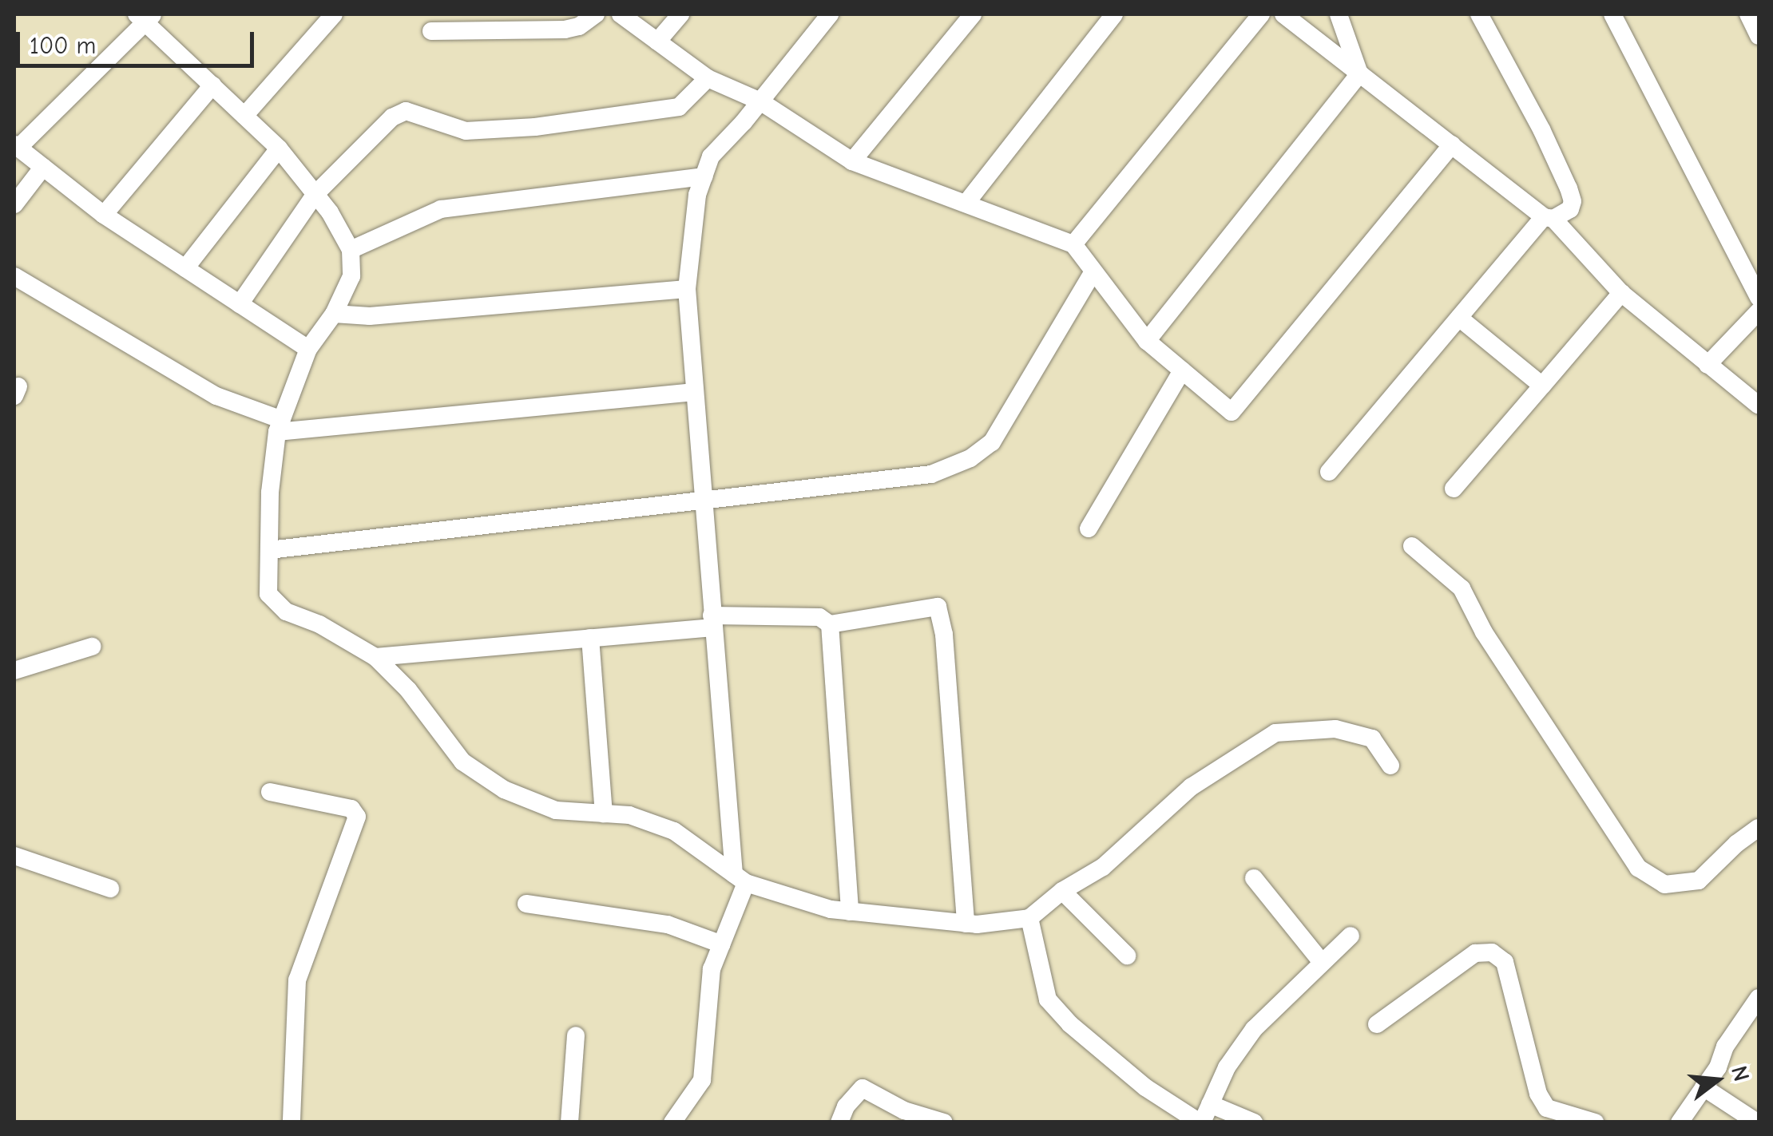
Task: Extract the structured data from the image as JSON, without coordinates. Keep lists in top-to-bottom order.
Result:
{
  "scale_bar": "100 m",
  "north": "right"
}
